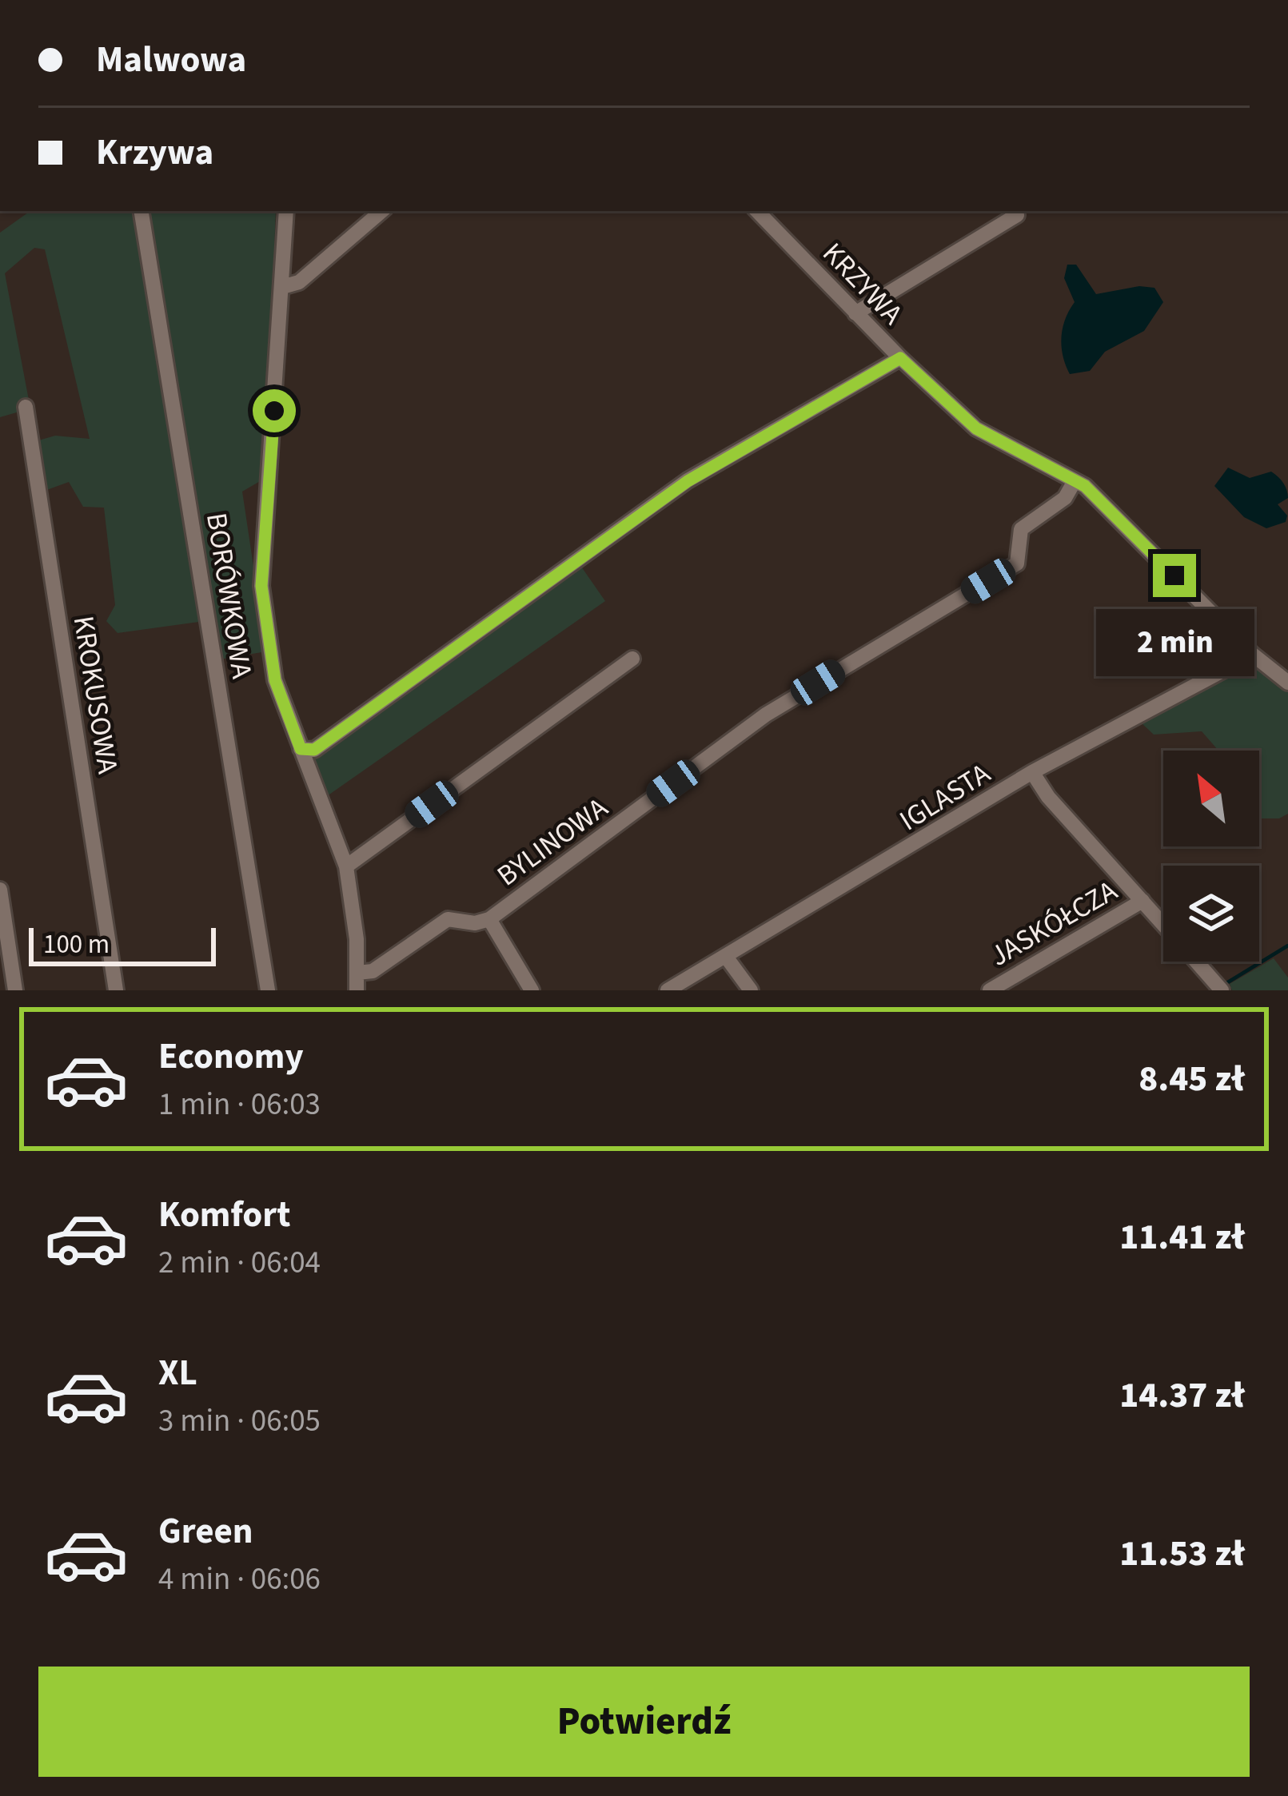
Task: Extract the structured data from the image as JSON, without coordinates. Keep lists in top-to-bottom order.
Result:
{
  "streets": {
    "street": [
      "KRZYWA",
      "BORÓWKOWA",
      "KROKUSOWA",
      "IGLASTA",
      "BYLINOWA",
      "JASKÓŁCZA"
    ]
  },
  "crossings": [
    ["KRZYWA", "IGLASTA"],
    ["KRZYWA", "BYLINOWA"],
    ["IGLASTA", "JASKÓŁCZA"]
  ],
  "scale_bar": "100 m",
  "north": "top left",
  "page": {
    "banner": ["Malwowa", "Krzywa"],
    "bubble": "2 min",
    "scale": "100 m",
    "list": [
      {
        "name": "Economy",
        "note": "1 min · 06:03",
        "value": "8.45 zł"
      },
      {
        "name": "Komfort",
        "note": "2 min · 06:04",
        "value": "11.41 zł"
      },
      {
        "name": "XL",
        "note": "3 min · 06:05",
        "value": "14.37 zł"
      },
      {
        "name": "Green",
        "note": "4 min · 06:06",
        "value": "11.53 zł"
      }
    ],
    "buttons": "Potwierdź"
  }
}
